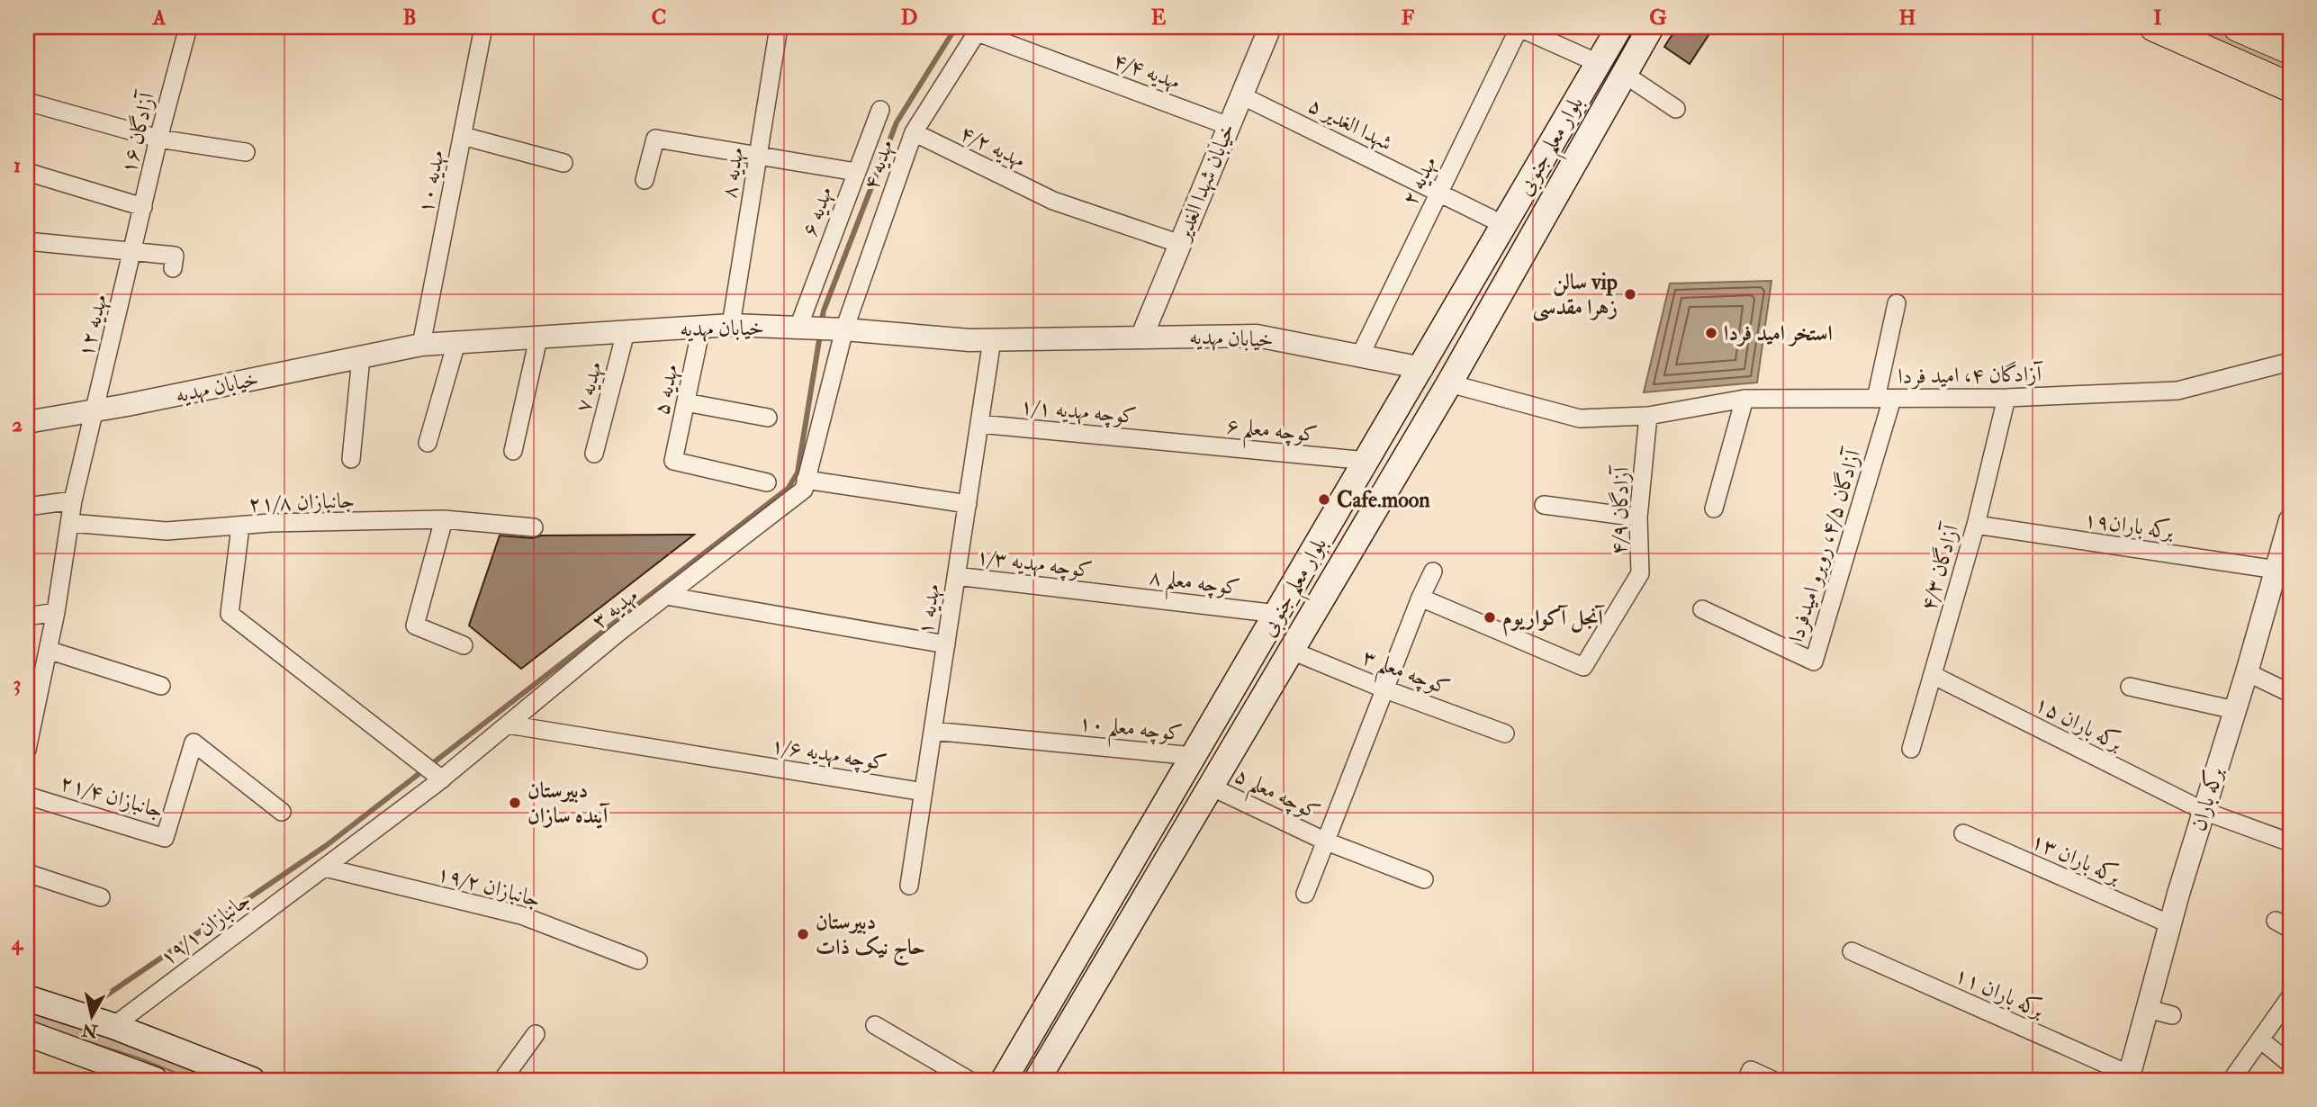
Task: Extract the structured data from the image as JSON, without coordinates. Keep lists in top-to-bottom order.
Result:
{
  "streets": {
    "main road": ["بلوار معلم جنوبی"],
    "street": [
      "مهدیه ۴/۴",
      "شهدا الغدیر ۵",
      "آزادگان ۱۶",
      "مهدیه ۴/۲",
      "مهدیه ۴",
      "مهدیه ۸",
      "مهدیه ۲",
      "مهدیه ۱۰",
      "خیابان شهدا الغدیر",
      "مهدیه ۶",
      "مهدیه ۱۲",
      "خیابان مهدیه",
      "آزادگان ۴، امید فردا",
      "مهدیه ۷",
      "مهدیه ۵",
      "کوچه مهدیه ۱/۱",
      "کوچه معلم ۶",
      "جانبازان ۲۱/۸",
      "آزادگان ۴/۹",
      "برکه باران۱۹",
      "آزادگان ۴/۵، روبرو امیدفردا",
      "کوچه مهدیه ۱/۳",
      "آزادگان ۴/۳",
      "کوچه معلم ۸",
      "مهدیه ۳",
      "مهدیه ۱",
      "کوچه معلم ۳",
      "برکه باران ۱۵",
      "کوچه معلم ۱۰",
      "کوچه مهدیه ۱/۶",
      "کوچه معلم ۵",
      "جانبازان ۲۱/۴",
      "برکه باران",
      "برکه باران ۱۳",
      "جانبازان ۱۹/۲",
      "جانبازان ۱۹/۱",
      "برکه باران ۱۱"
    ]
  },
  "crossings": [
    ["مهدیه ۴/۴", "مهدیه ۴"],
    ["مهدیه ۴/۴", "خیابان شهدا الغدیر"],
    ["شهدا الغدیر ۵", "بلوار معلم جنوبی"],
    ["شهدا الغدیر ۵", "مهدیه ۲"],
    ["شهدا الغدیر ۵", "خیابان شهدا الغدیر"],
    ["آزادگان ۱۶", "مهدیه ۱۲"],
    ["بلوار معلم جنوبی", "خیابان مهدیه"],
    ["بلوار معلم جنوبی", "آزادگان ۴، امید فردا"],
    ["بلوار معلم جنوبی", "کوچه معلم ۶"],
    ["بلوار معلم جنوبی", "کوچه معلم ۸"],
    ["بلوار معلم جنوبی", "کوچه معلم ۳"],
    ["بلوار معلم جنوبی", "کوچه معلم ۱۰"],
    ["بلوار معلم جنوبی", "کوچه معلم ۵"],
    ["مهدیه ۴/۲", "مهدیه ۴"],
    ["مهدیه ۴/۲", "خیابان شهدا الغدیر"],
    ["مهدیه ۴", "خیابان مهدیه"],
    ["مهدیه ۴", "مهدیه ۳"],
    ["مهدیه ۸", "خیابان مهدیه"],
    ["مهدیه ۲", "خیابان مهدیه"],
    ["مهدیه ۱۰", "خیابان مهدیه"],
    ["خیابان شهدا الغدیر", "خیابان مهدیه"],
    ["مهدیه ۶", "خیابان مهدیه"],
    ["مهدیه ۱۲", "خیابان مهدیه"],
    ["مهدیه ۱۲", "جانبازان ۲۱/۸"],
    ["خیابان مهدیه", "مهدیه ۷"],
    ["خیابان مهدیه", "مهدیه ۵"],
    ["خیابان مهدیه", "مهدیه ۳"],
    ["خیابان مهدیه", "مهدیه ۱"],
    ["آزادگان ۴، امید فردا", "آزادگان ۴/۹"],
    ["آزادگان ۴، امید فردا", "آزادگان ۴/۵، روبرو امیدفردا"],
    ["آزادگان ۴، امید فردا", "آزادگان ۴/۳"],
    ["کوچه مهدیه ۱/۱", "کوچه معلم ۶"],
    ["کوچه مهدیه ۱/۱", "مهدیه ۱"],
    ["برکه باران۱۹", "آزادگان ۴/۳"],
    ["برکه باران۱۹", "برکه باران"],
    ["کوچه مهدیه ۱/۳", "کوچه معلم ۸"],
    ["کوچه مهدیه ۱/۳", "مهدیه ۱"],
    ["آزادگان ۴/۳", "برکه باران ۱۵"],
    ["مهدیه ۳", "کوچه مهدیه ۱/۶"],
    ["مهدیه ۳", "جانبازان ۱۹/۲"],
    ["مهدیه ۳", "جانبازان ۱۹/۱"],
    ["مهدیه ۱", "کوچه معلم ۱۰"],
    ["مهدیه ۱", "کوچه مهدیه ۱/۶"],
    ["برکه باران ۱۵", "برکه باران"],
    ["برکه باران", "برکه باران ۱۳"],
    ["برکه باران", "برکه باران ۱۱"],
    ["جانبازان ۱۹/۲", "جانبازان ۱۹/۱"]
  ],
  "places": [
    "سالن vip زهرا مقدسی",
    "استخر امید فردا",
    "Cafe.moon",
    "آنجل آکواریوم",
    "دبیرستان آینده سازان",
    "دبیرستان حاج نیک ذات"
  ],
  "north": "bottom",
  "grid": {
    "columns": [
      "A",
      "B",
      "C",
      "D",
      "E",
      "F",
      "G",
      "H",
      "I"
    ],
    "rows": [
      "1",
      "2",
      "3",
      "4"
    ]
  }
}
